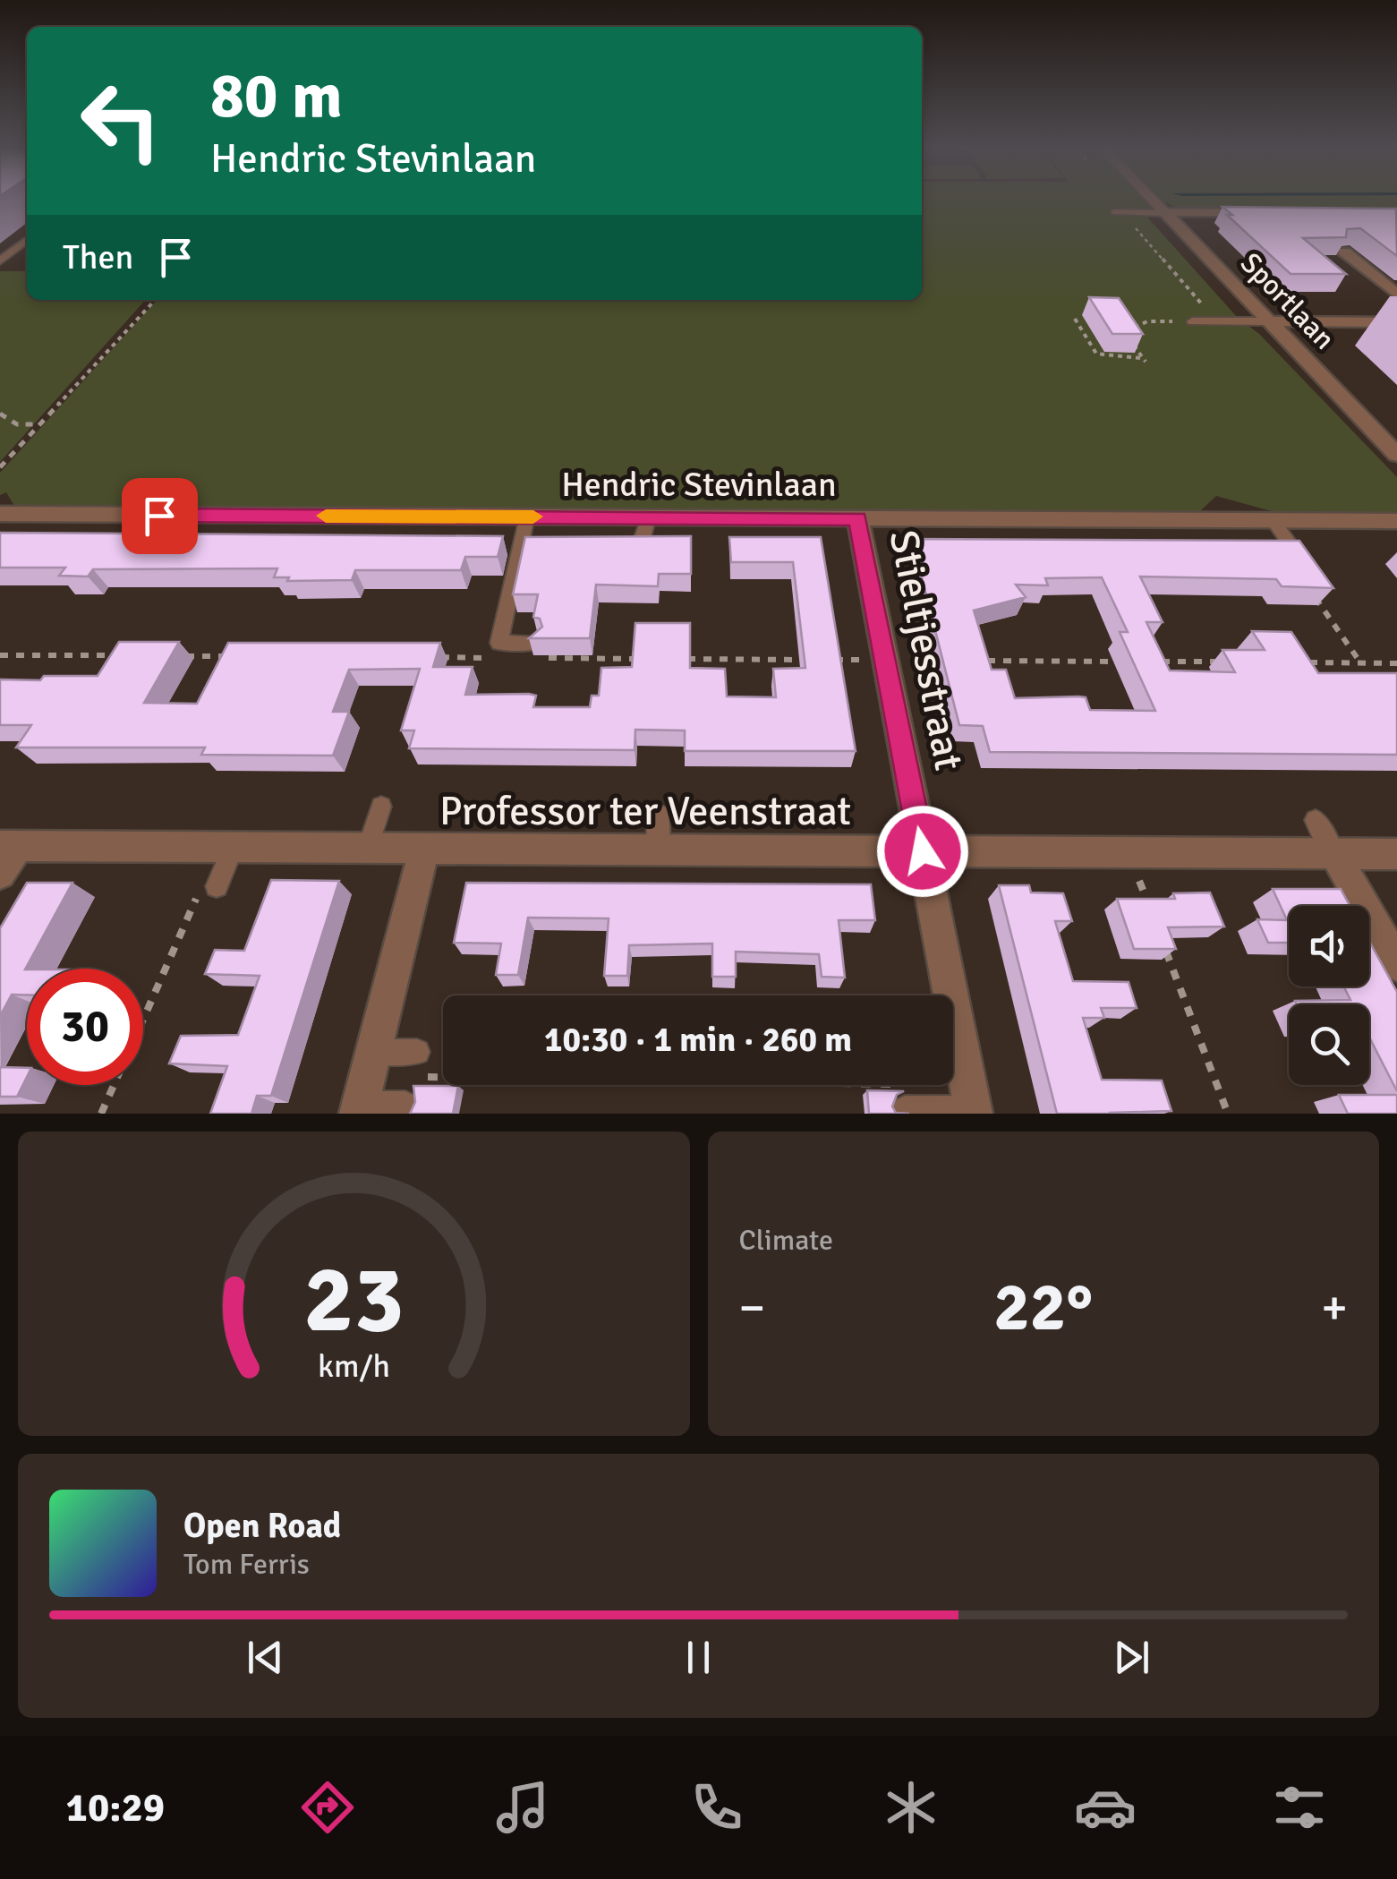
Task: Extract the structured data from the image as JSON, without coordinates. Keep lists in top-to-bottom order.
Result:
{
  "streets": {
    "street": [
      "Sportlaan",
      "Hendric Stevinlaan",
      "Stieltjesstraat",
      "Professor ter Veenstraat"
    ]
  },
  "crossings": [
    ["Hendric Stevinlaan", "Stieltjesstraat"],
    ["Stieltjesstraat", "Professor ter Veenstraat"]
  ],
  "page": {
    "turn": ["80 m", "Hendric Stevinlaan"],
    "then": "Then",
    "limit": "30",
    "trip": "10:30 · 1 min · 260 m",
    "tile": "Climate",
    "heat": ["−", "22°", "+"],
    "song": ["Open Road", "Tom Ferris"],
    "tabs": "10:29",
    "gauge": ["23", "km/h"]
  }
}
